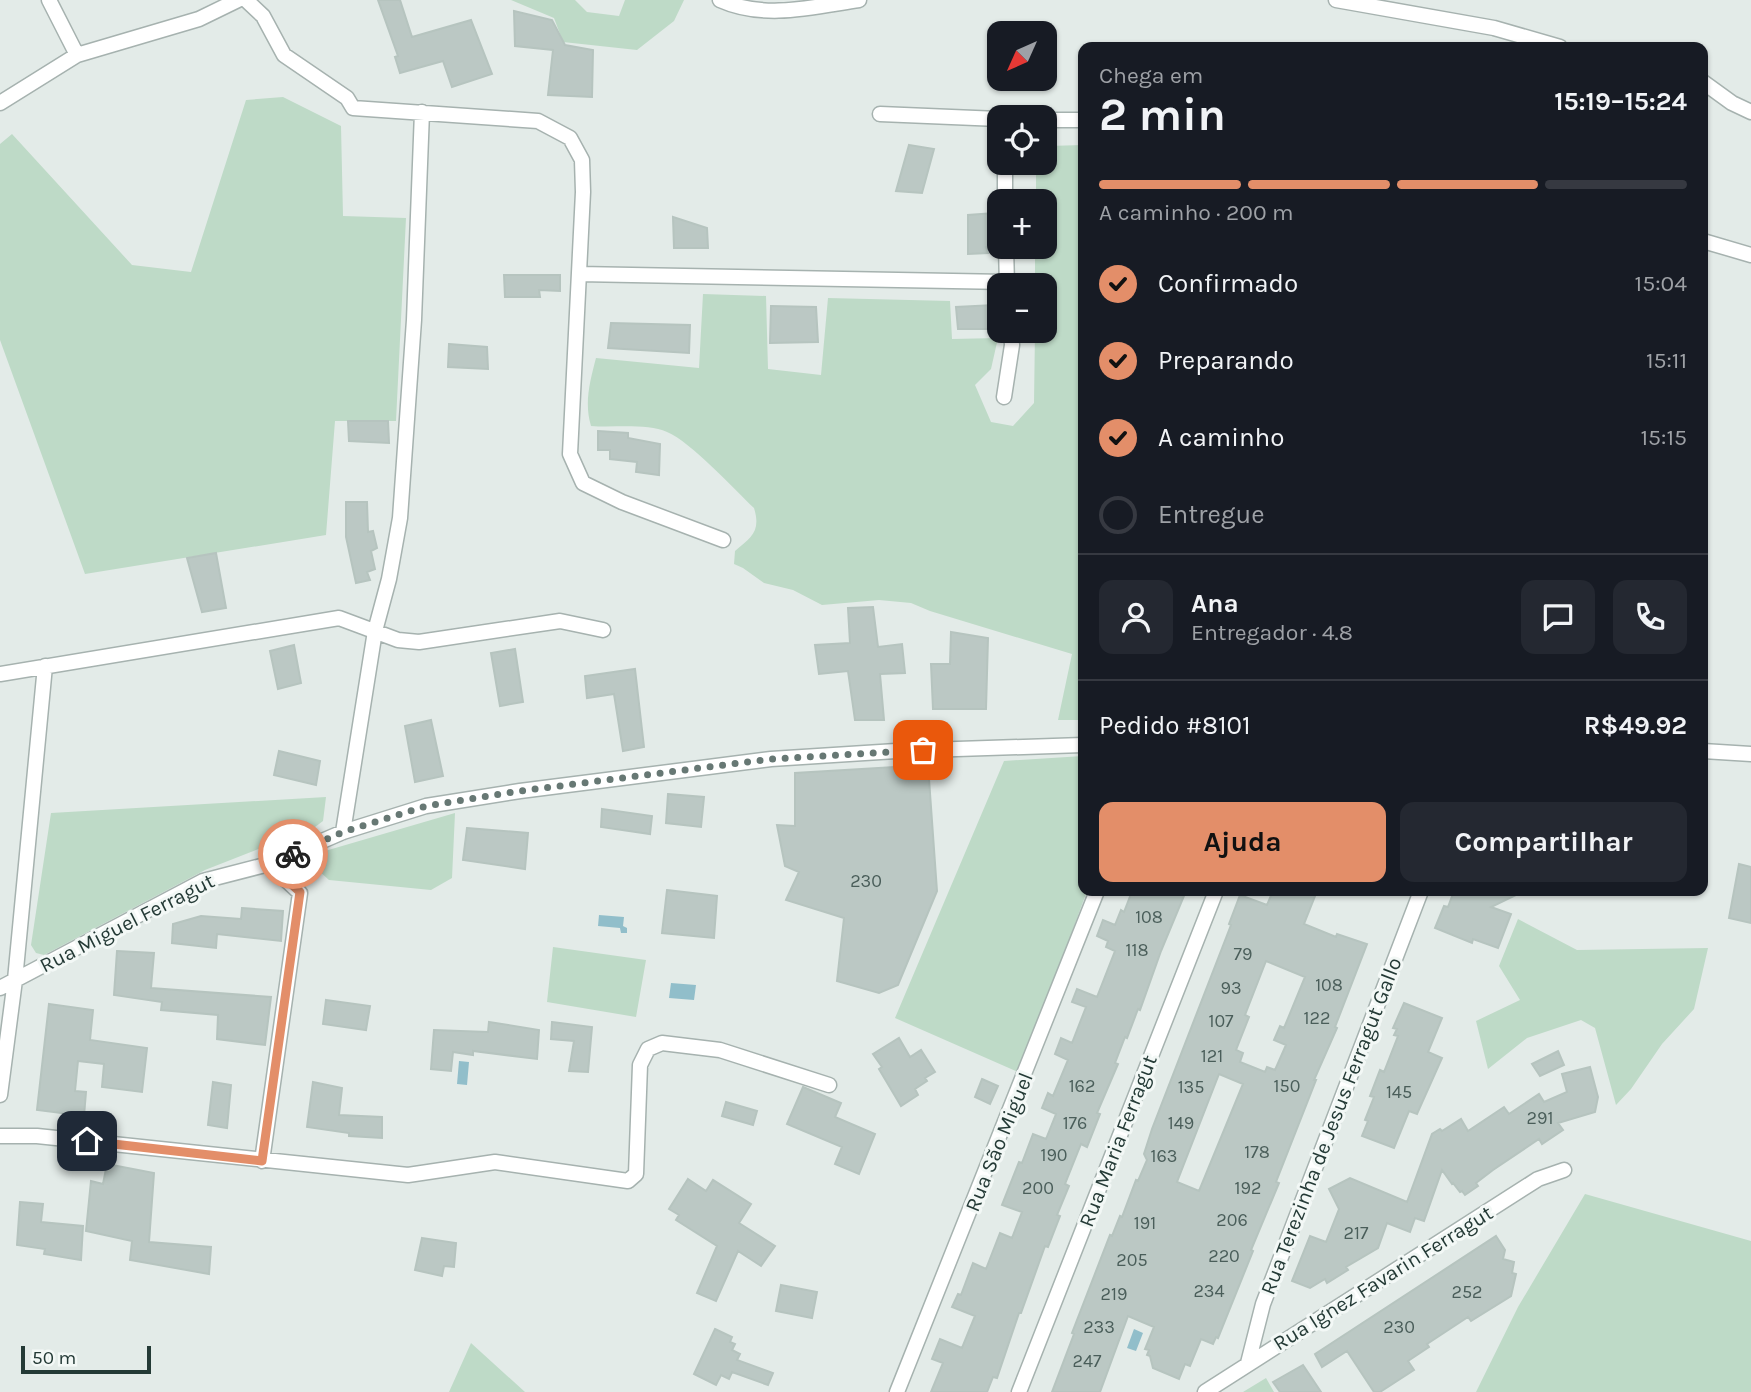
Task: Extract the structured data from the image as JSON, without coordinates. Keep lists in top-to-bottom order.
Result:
{
  "streets": {
    "street": [
      "Rua Miguel Ferragut",
      "Rua Terezinha de Jesus Ferragut Gallo",
      "Rua Maria Ferragut",
      "Rua São Miguel",
      "Rua Ignez Favarin Ferragut"
    ]
  },
  "crossings": [
    ["Rua Terezinha de Jesus Ferragut Gallo", "Rua Ignez Favarin Ferragut"]
  ],
  "house_numbers": [
    "230",
    "108",
    "118",
    "79",
    "108",
    "93",
    "122",
    "107",
    "121",
    "162",
    "150",
    "135",
    "145",
    "291",
    "176",
    "149",
    "178",
    "190",
    "163",
    "200",
    "192",
    "206",
    "191",
    "217",
    "220",
    "205",
    "234",
    "252",
    "219",
    "233",
    "230",
    "247"
  ],
  "scale_bar": "50 m",
  "north": "bottom left",
  "page": {
    "map_buttons": ["+", "−"],
    "heading": ["2 min", "Chega em", "15:19–15:24"],
    "panel": [
      "Ana",
      "Entregador · 4.8",
      "Pedido #8101",
      "R$49.92"
    ],
    "bar": "A caminho · 200 m",
    "list": [
      ["Confirmado", "15:04"],
      ["Preparando", "15:11"],
      ["A caminho", "15:15"],
      "Entregue"
    ],
    "buttons": ["Ajuda", "Compartilhar"],
    "scale": "50 m"
  }
}
